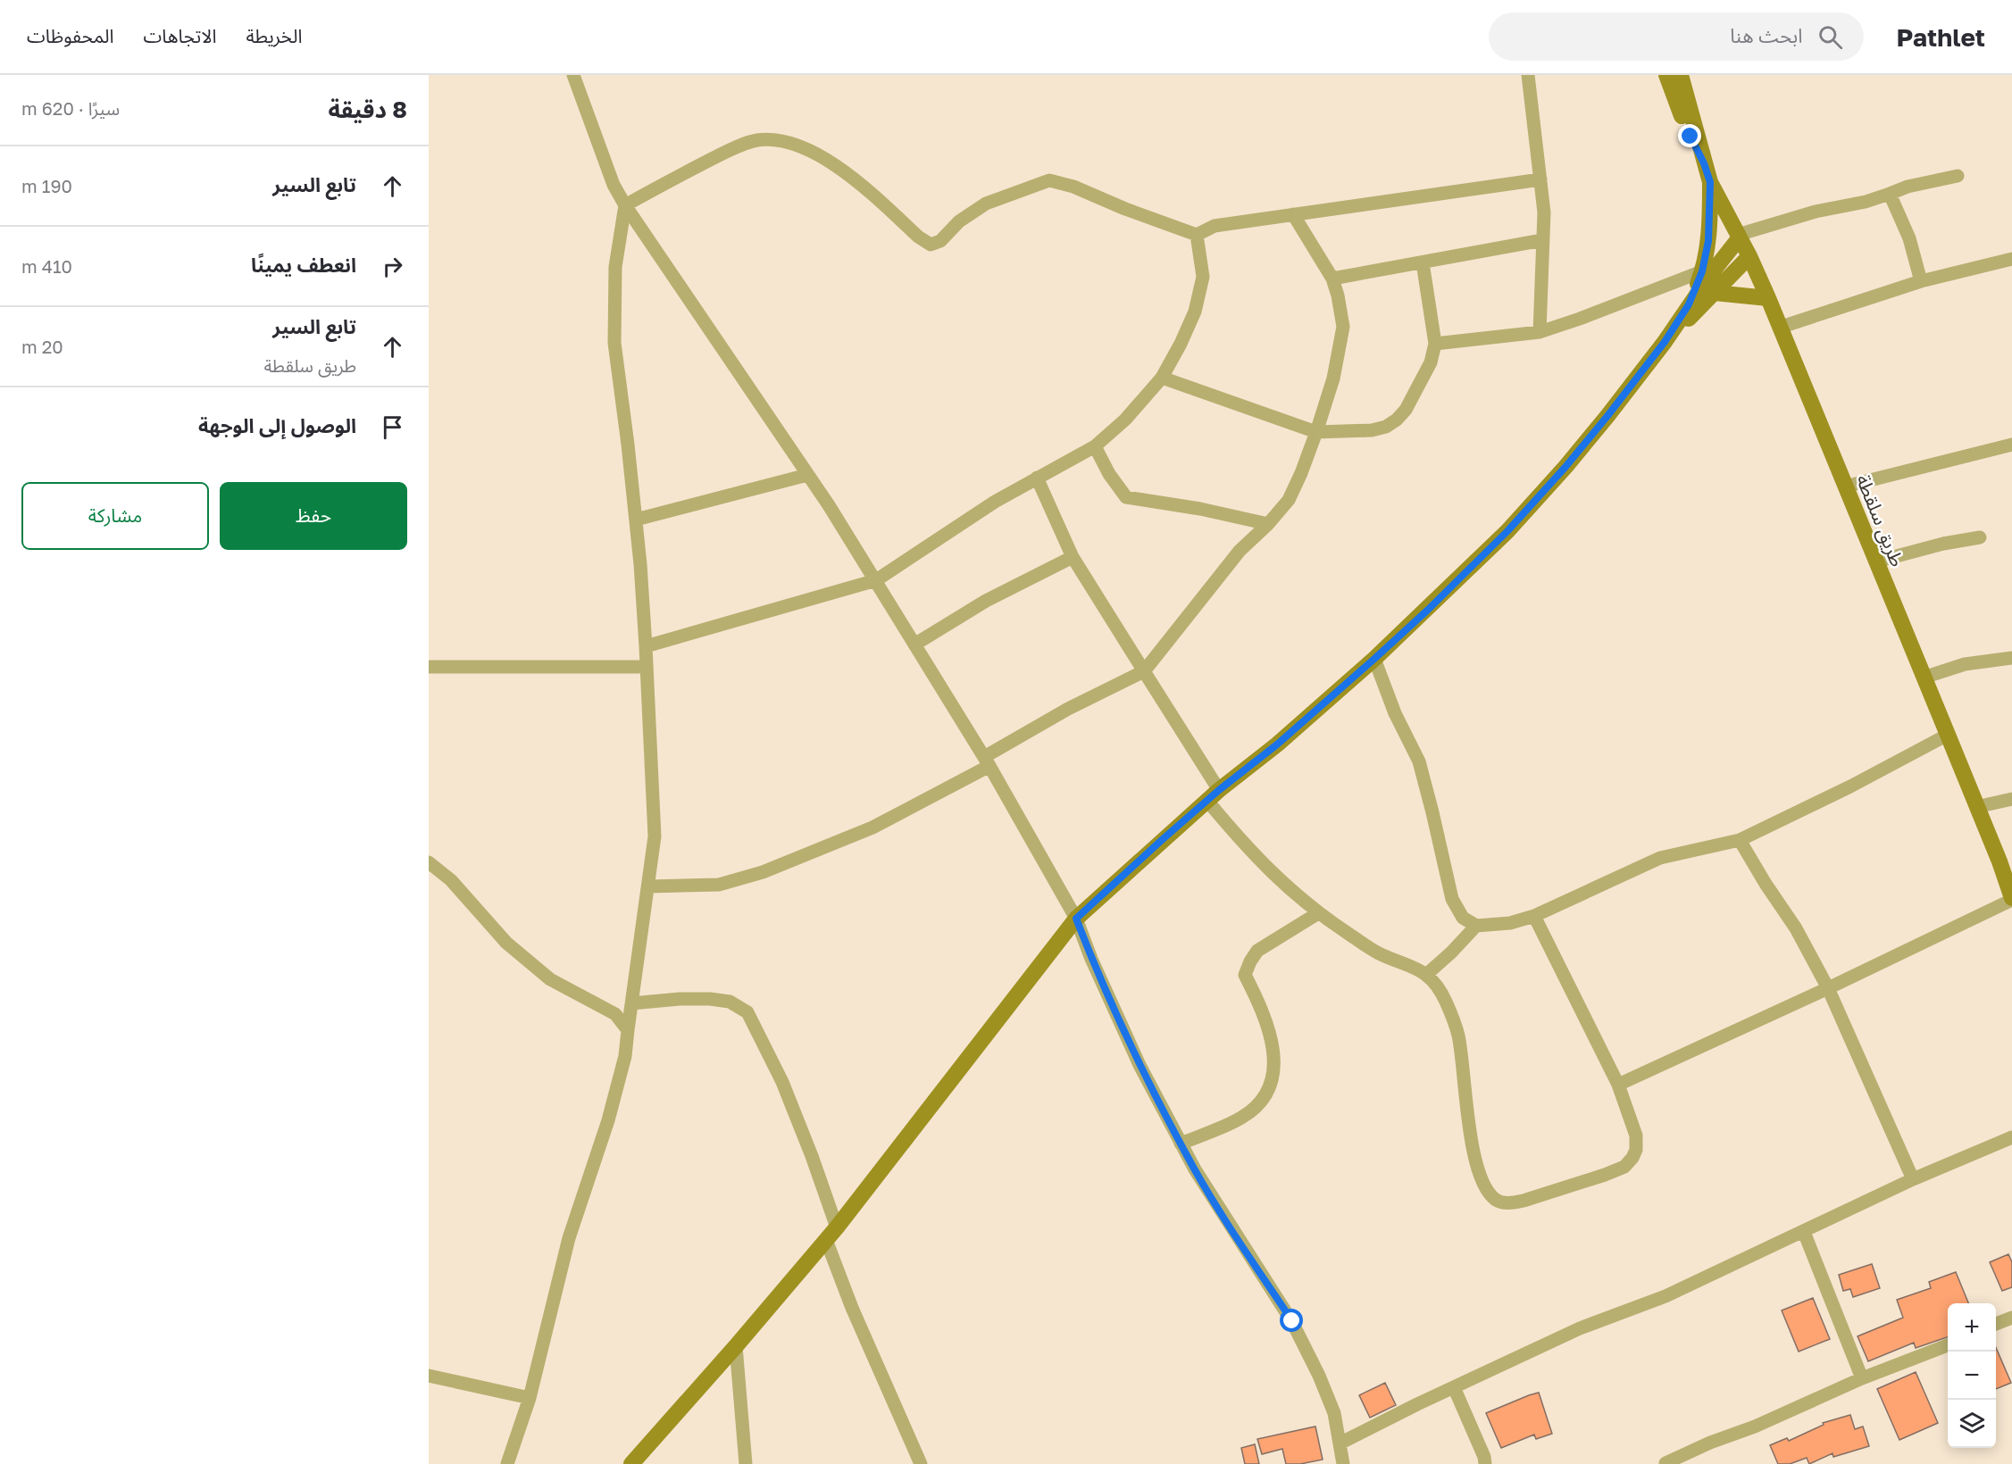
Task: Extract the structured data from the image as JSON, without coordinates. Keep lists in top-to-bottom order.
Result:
{
  "streets": {
    "street": ["طريق سلقطة"]
  },
  "page": {
    "header": "Pathlet",
    "search": "ابحث هنا",
    "nav": ["الخريطة", "الاتجاهات", "المحفوظات"],
    "heading": ["8 دقيقة", "سيرًا · 620 m"],
    "list": [
      ["تابع السير", "190 m"],
      ["انعطف يمينًا", "410 m"],
      ["تابع السير", "طريق سلقطة", "20 m"],
      "الوصول إلى الوجهة"
    ],
    "buttons": ["حفظ", "مشاركة"],
    "map_buttons": ["+", "−"]
  }
}
